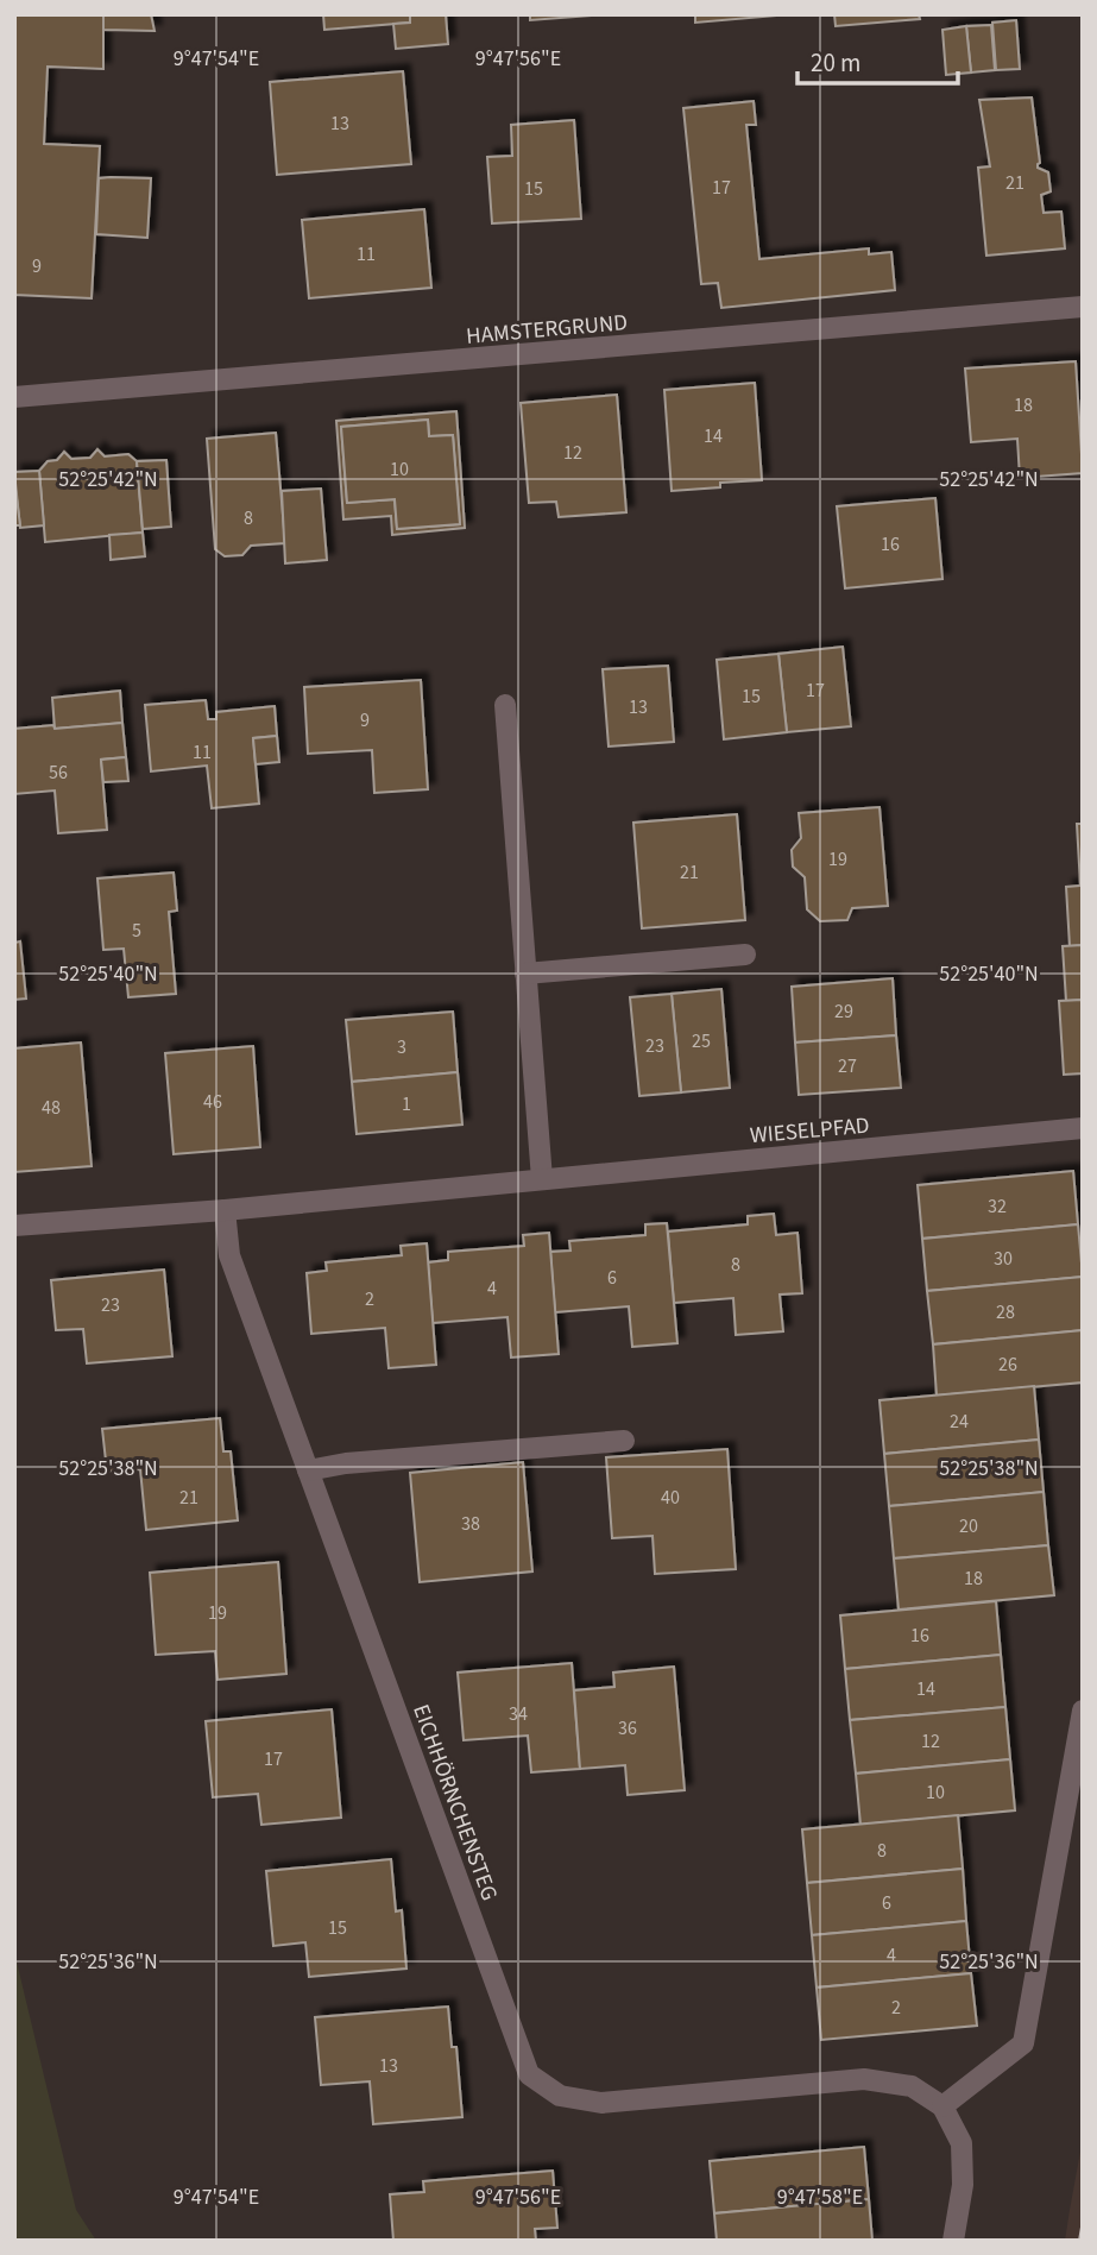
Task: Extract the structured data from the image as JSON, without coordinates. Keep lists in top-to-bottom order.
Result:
{
  "streets": {
    "street": ["HAMSTERGRUND", "WIESELPFAD", "EICHHÖRNCHENSTEG"]
  },
  "crossings": [
    ["WIESELPFAD", "EICHHÖRNCHENSTEG"]
  ],
  "house_numbers": [
    "13",
    "21",
    "17",
    "15",
    "11",
    "9",
    "18",
    "14",
    "12",
    "10",
    "8",
    "16",
    "17",
    "15",
    "13",
    "9",
    "11",
    "56",
    "19",
    "21",
    "5",
    "29",
    "25",
    "23",
    "3",
    "27",
    "46",
    "1",
    "48",
    "32",
    "30",
    "8",
    "6",
    "4",
    "2",
    "23",
    "28",
    "26",
    "24",
    "21",
    "40",
    "38",
    "20",
    "18",
    "19",
    "16",
    "14",
    "34",
    "36",
    "12",
    "17",
    "10",
    "8",
    "6",
    "15",
    "4",
    "2",
    "13"
  ],
  "scale_bar": "20 m",
  "coordinates": [
    "9°47'54\"E",
    "9°47'56\"E",
    "52°25'42\"N",
    "52°25'40\"N",
    "52°25'38\"N",
    "52°25'36\"N",
    "9°47'58\"E"
  ]
}
